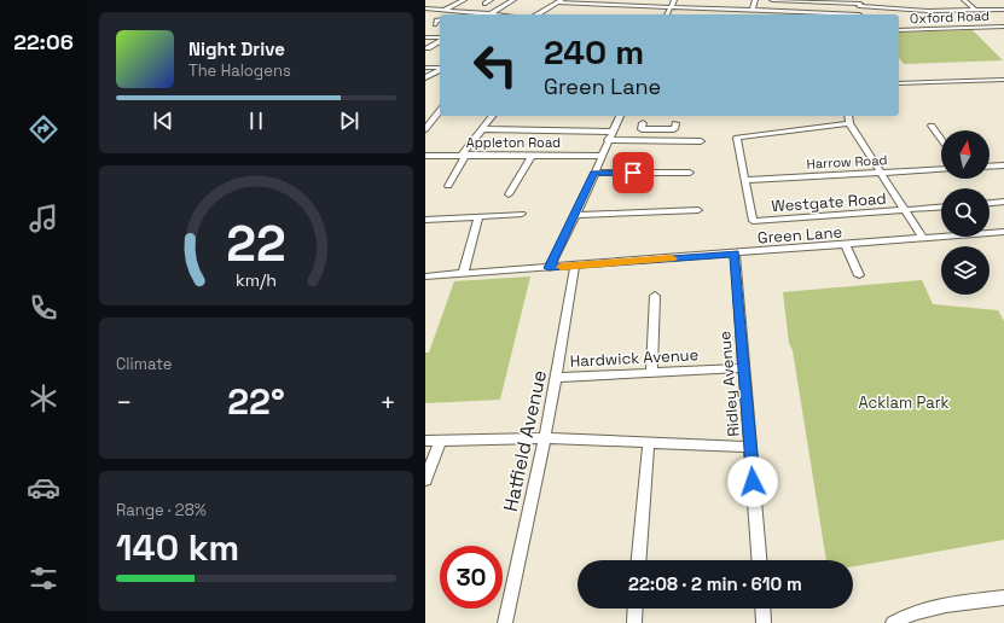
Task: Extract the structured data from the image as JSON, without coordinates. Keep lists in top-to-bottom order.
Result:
{
  "streets": {
    "street": [
      "Oxford Road",
      "Appleton Road",
      "Harrow Road",
      "Westgate Road",
      "Green Lane",
      "Hardwick Avenue",
      "Ridley Avenue",
      "Hatfield Avenue"
    ]
  },
  "crossings": [
    ["Harrow Road", "Westgate Road"],
    ["Green Lane", "Ridley Avenue"],
    ["Green Lane", "Hatfield Avenue"],
    ["Hardwick Avenue", "Ridley Avenue"],
    ["Hardwick Avenue", "Hatfield Avenue"]
  ],
  "parks": ["Acklam Park"],
  "north": "top",
  "page": {
    "tabs": "22:06",
    "turn": ["240 m", "Green Lane"],
    "song": ["Night Drive", "The Halogens"],
    "tile": [
      "Climate",
      ["Range · 28%", "140 km"]
    ],
    "heat": ["−", "22°", "+"],
    "limit": "30",
    "trip": "22:08 · 2 min · 610 m",
    "gauge": ["22", "km/h"]
  }
}
